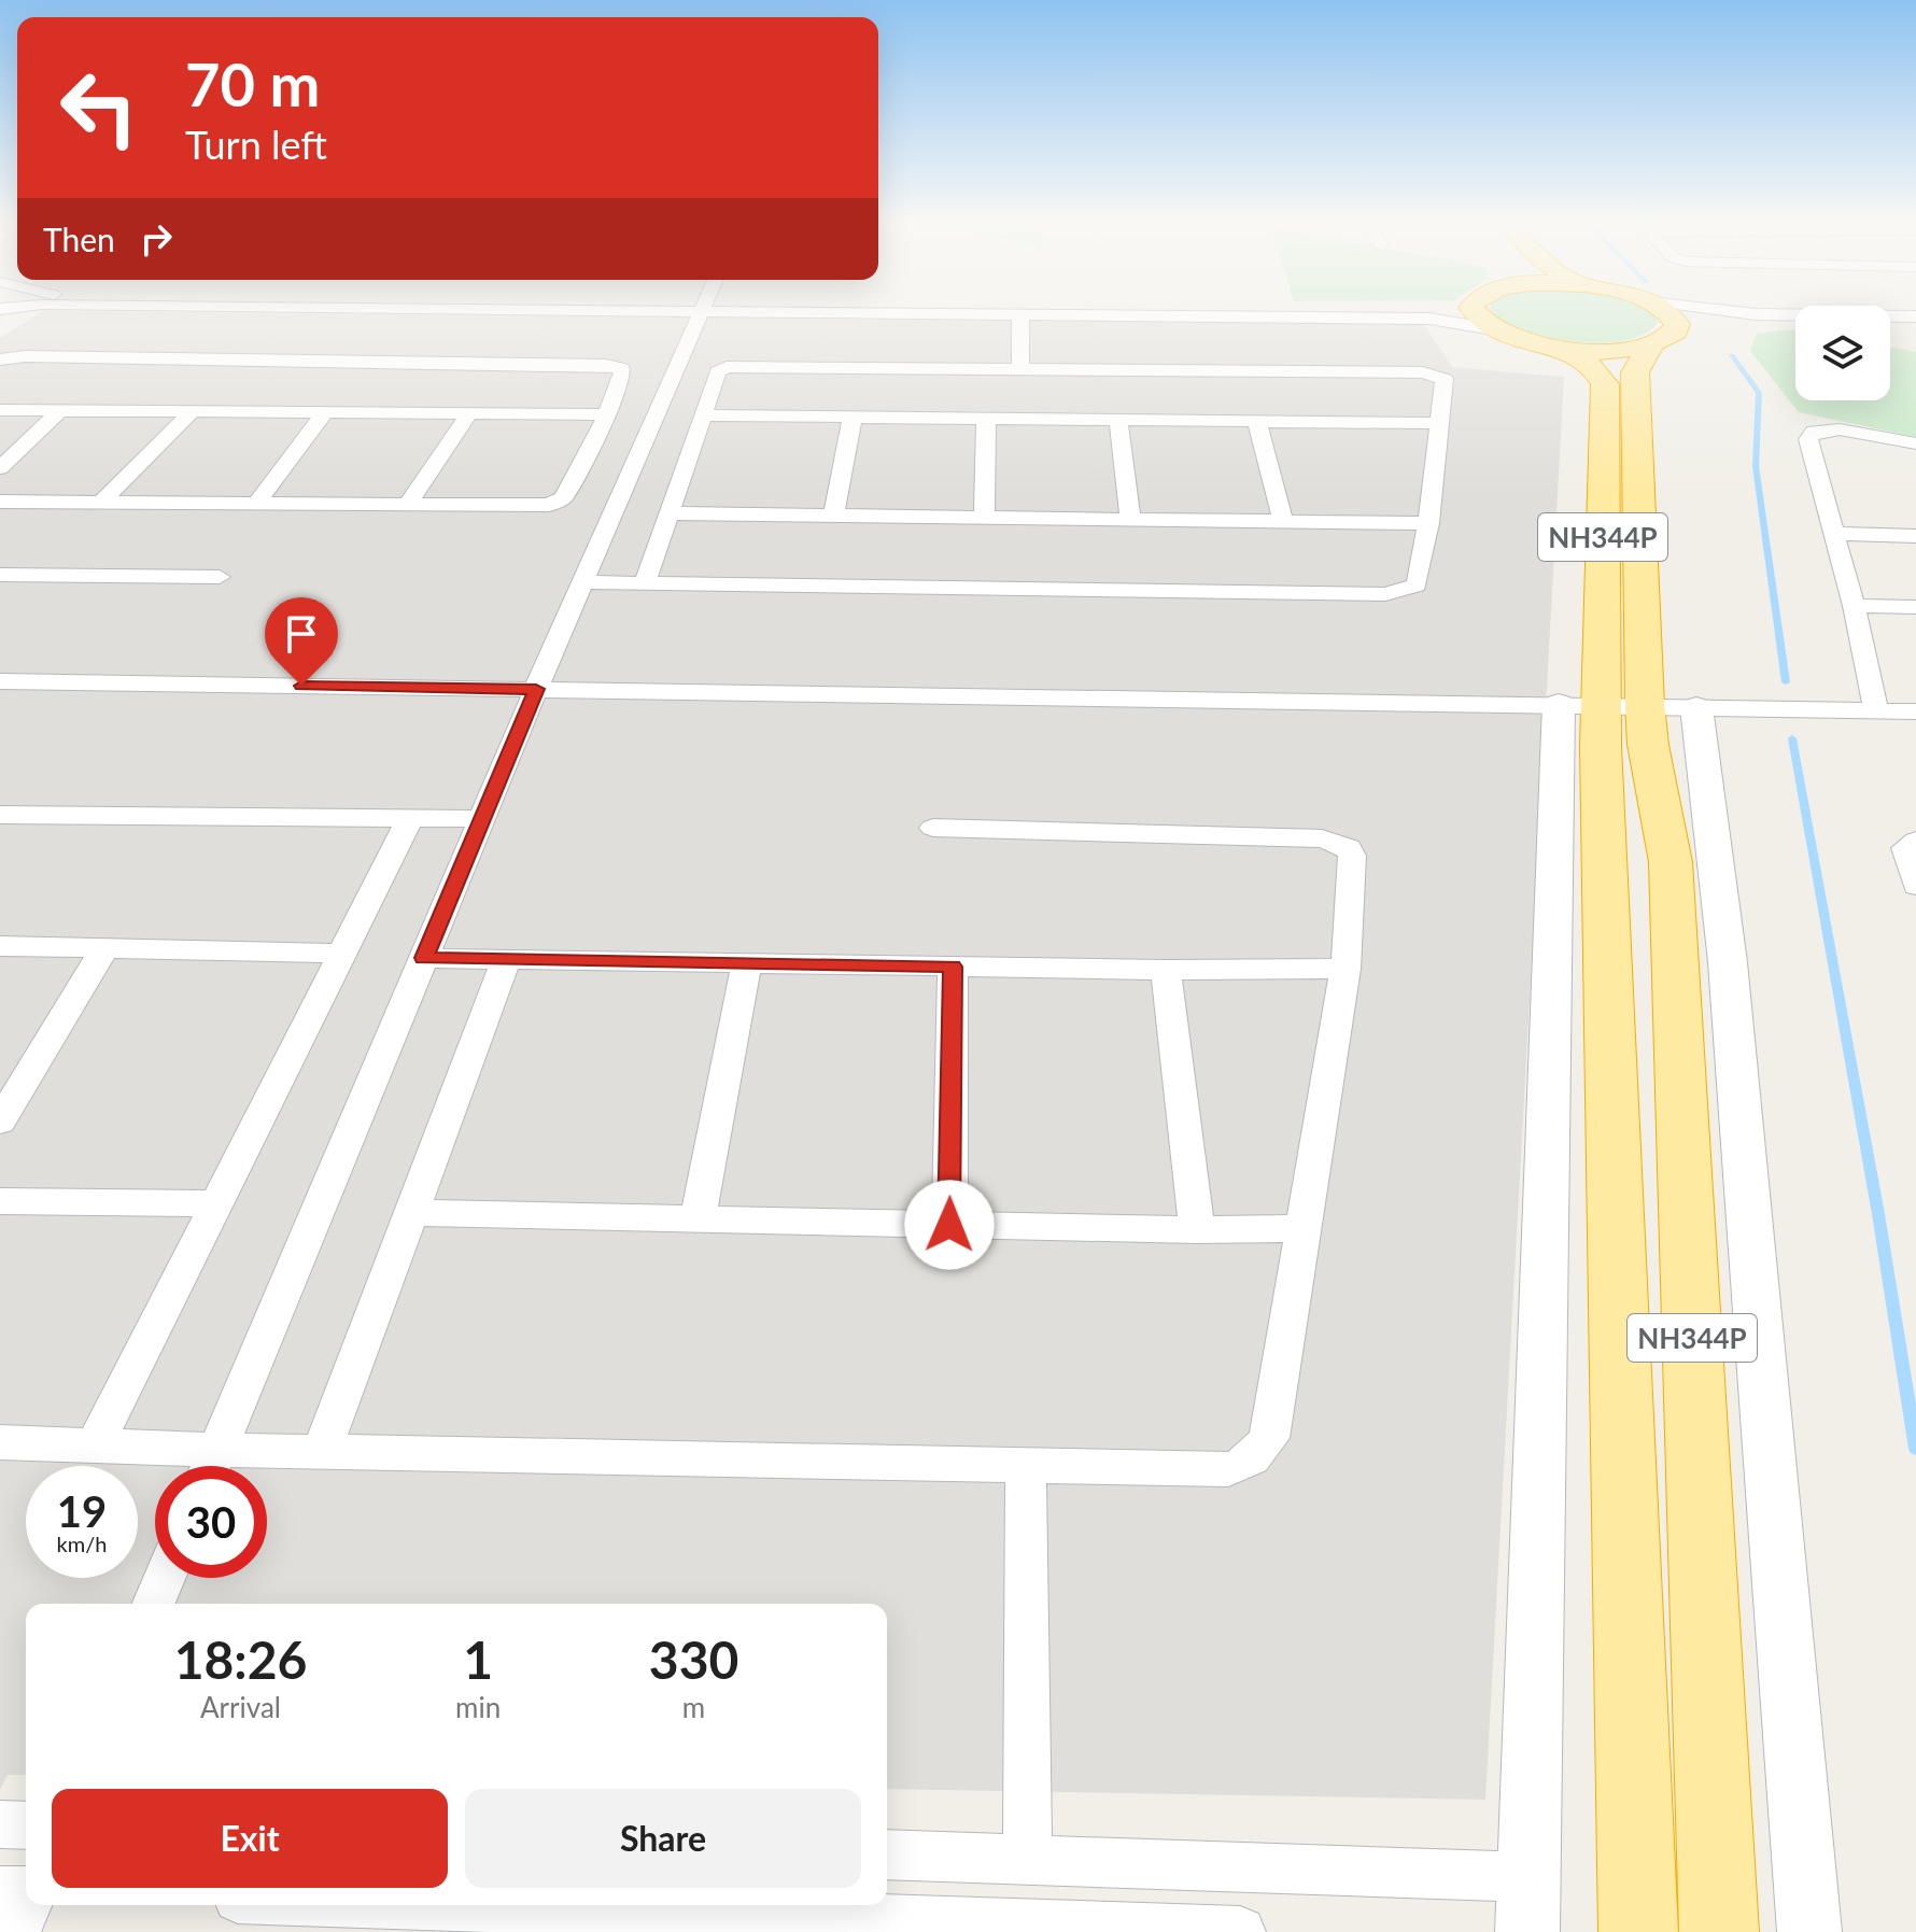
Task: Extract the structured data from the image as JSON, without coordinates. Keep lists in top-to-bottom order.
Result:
{
  "streets": {
    "highway": ["NH344P"]
  },
  "page": {
    "turn": ["70 m", "Turn left"],
    "then": "Then",
    "speed": "19 km/h",
    "limit": "30",
    "eta": [
      "18:26",
      "Arrival",
      "1",
      "min",
      "330",
      "m"
    ],
    "buttons": ["Exit", "Share"]
  }
}
